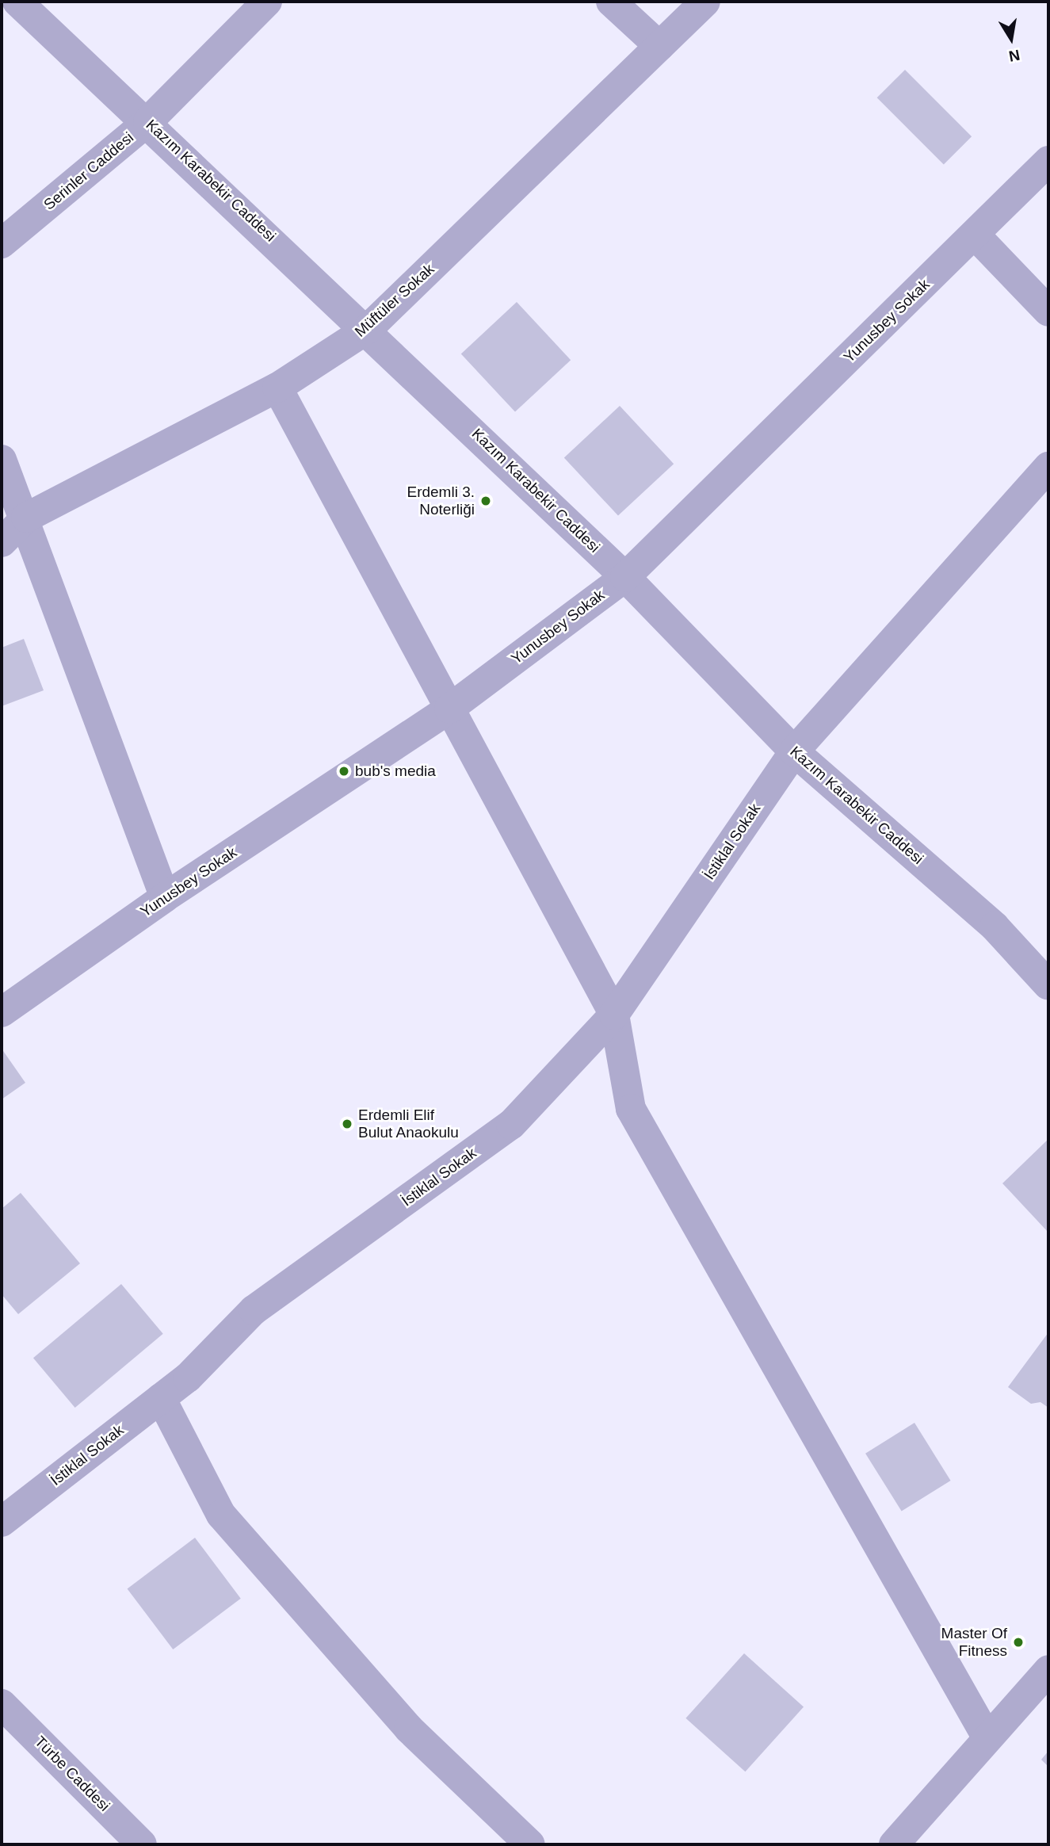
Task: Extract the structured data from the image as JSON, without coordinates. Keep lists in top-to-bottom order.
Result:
{
  "streets": {
    "street": [
      "Serinler Caddesi",
      "Kazım Karabekir Caddesi",
      "Müftüler Sokak",
      "Yunusbey Sokak",
      "İstiklal Sokak",
      "Türbe Caddesi"
    ]
  },
  "crossings": [
    ["Serinler Caddesi", "Kazım Karabekir Caddesi"],
    ["Kazım Karabekir Caddesi", "Müftüler Sokak"],
    ["Kazım Karabekir Caddesi", "Yunusbey Sokak"],
    ["Kazım Karabekir Caddesi", "İstiklal Sokak"]
  ],
  "places": [
    "Erdemli 3. Noterliği",
    "bub's media",
    "Erdemli Elif Bulut Anaokulu",
    "Master Of Fitness"
  ],
  "north": "bottom"
}
